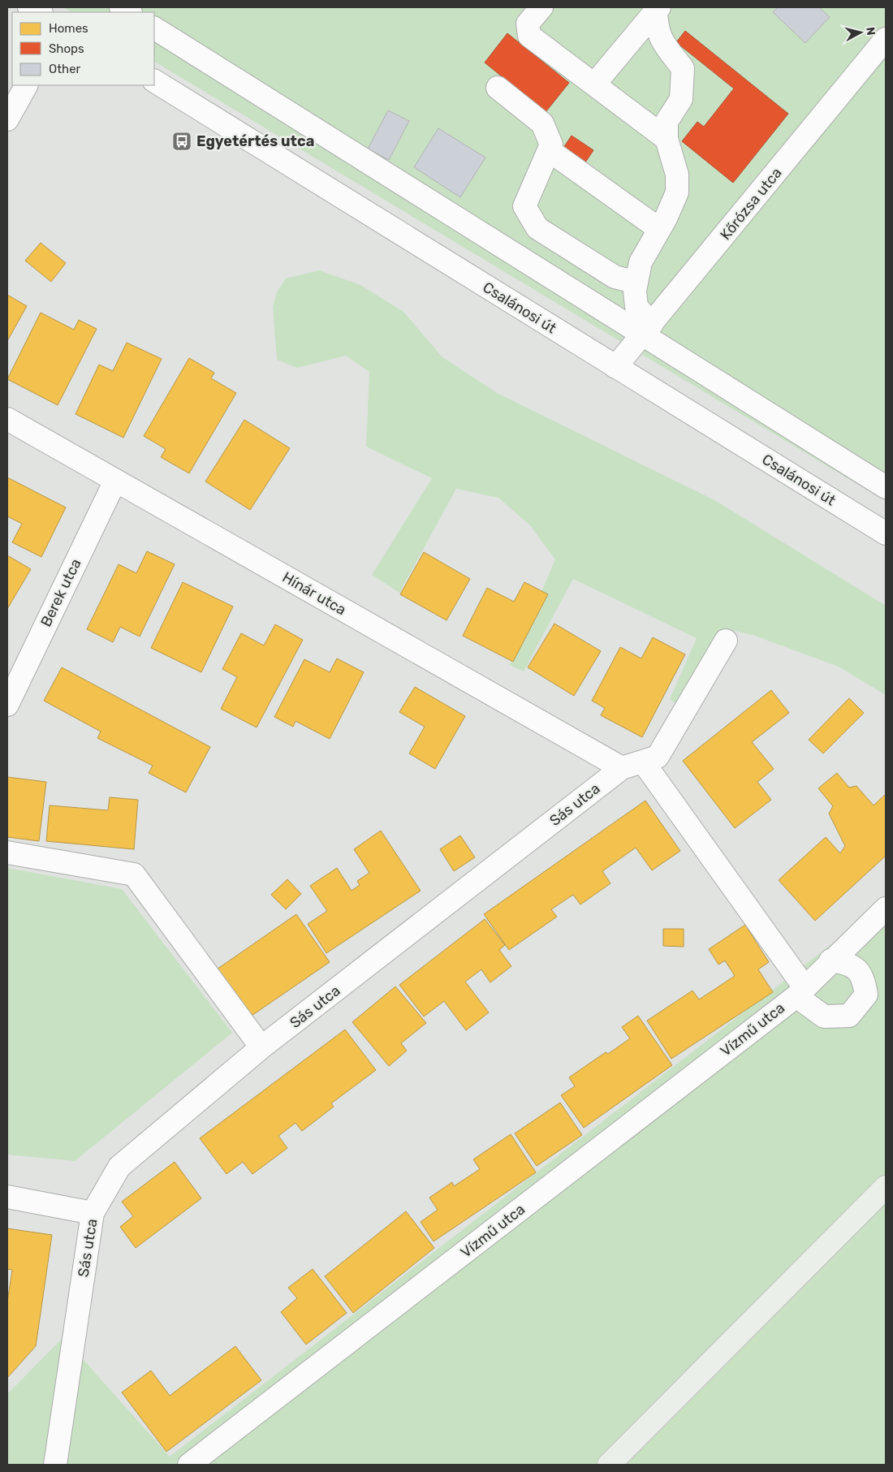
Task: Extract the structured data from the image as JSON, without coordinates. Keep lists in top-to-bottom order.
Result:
{
  "streets": {
    "street": [
      "Kőrózsa utca",
      "Csalánosi út",
      "Berek utca",
      "Hínár utca",
      "Sás utca",
      "Vízmű utca"
    ]
  },
  "crossings": [
    ["Kőrózsa utca", "Csalánosi út"],
    ["Berek utca", "Hínár utca"],
    ["Hínár utca", "Sás utca"]
  ],
  "places": {
    "bus stop": ["Egyetértés utca"]
  },
  "legend": ["Homes", "Shops", "Other"],
  "north": "right"
}
